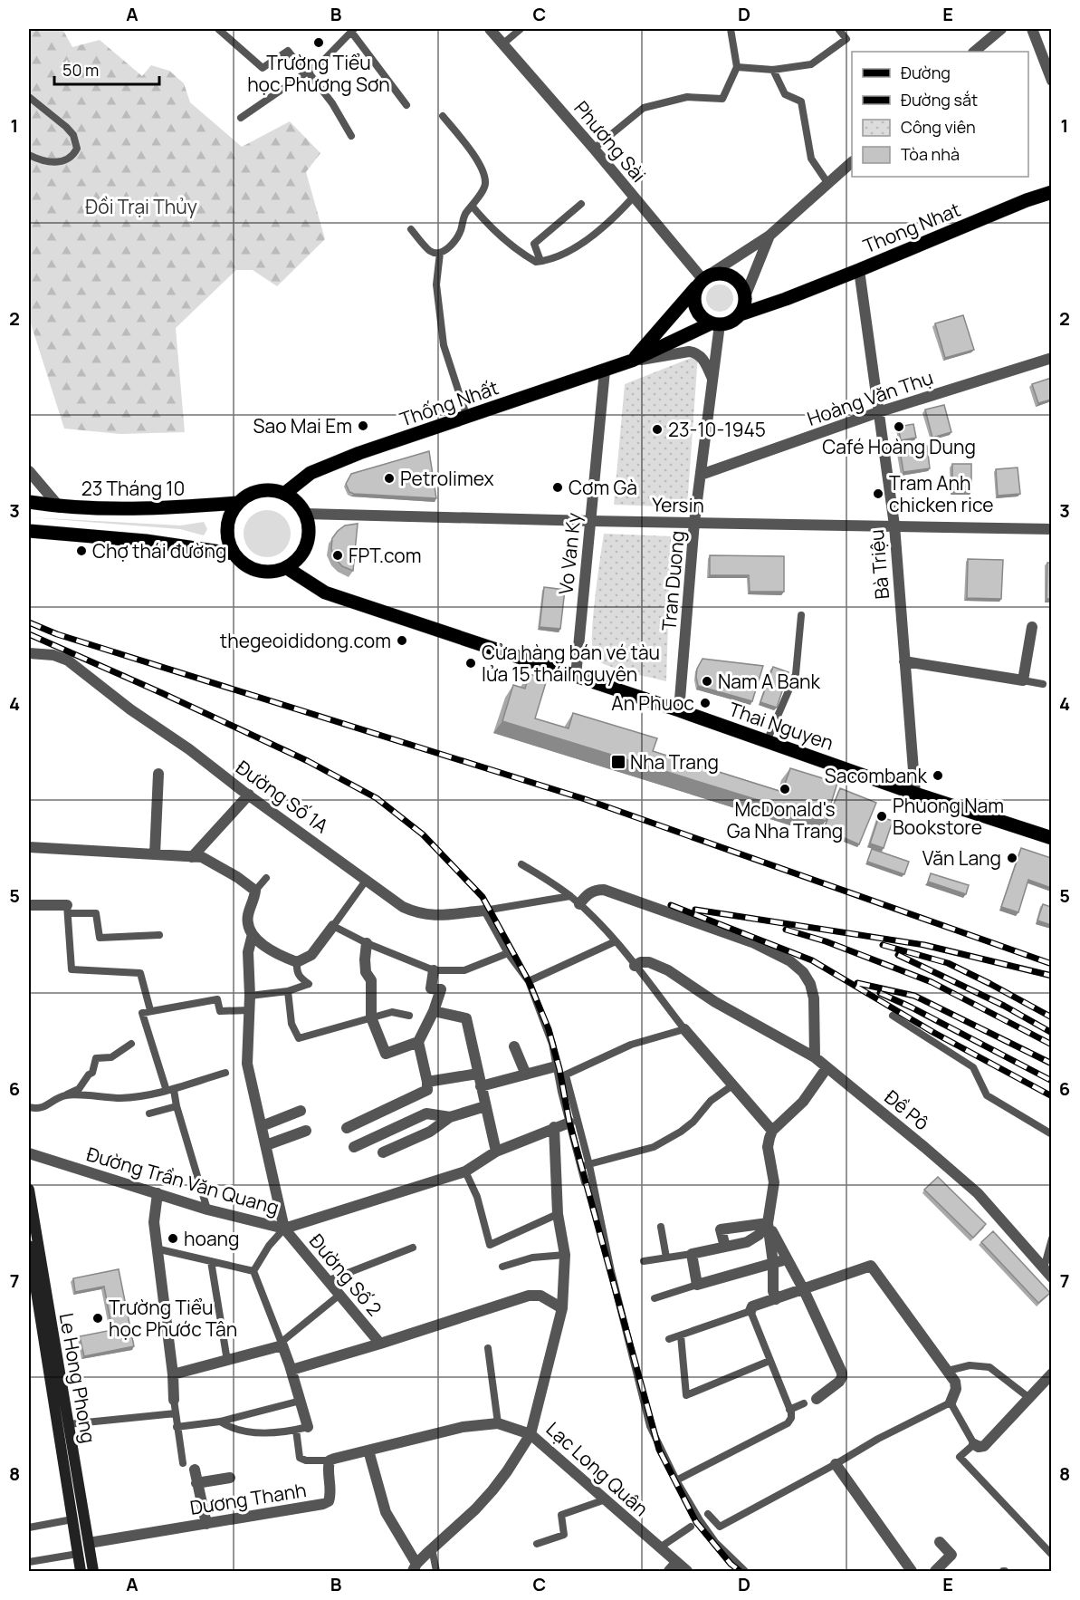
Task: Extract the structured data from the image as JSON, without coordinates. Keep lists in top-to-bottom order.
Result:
{
  "streets": {
    "main road": [
      "Thong Nhat",
      "Thống Nhất",
      "23 Tháng 10",
      "Thai Nguyen",
      "Le Hong Phong"
    ],
    "street": [
      "Phương Sài",
      "Hoàng Văn Thụ",
      "Yersin",
      "Vo Van Ky",
      "Bà Triệu",
      "Tran Duong",
      "Đường Số 1A",
      "Đề Pô",
      "Đường Trần Văn Quang",
      "Đường Số 2",
      "Lạc Long Quân",
      "Dương Thanh"
    ]
  },
  "crossings": [
    ["Phương Sài", "Thong Nhat"],
    ["Phương Sài", "Thống Nhất"],
    ["Phương Sài", "Tran Duong"],
    ["Thong Nhat", "Thống Nhất"],
    ["Thong Nhat", "Bà Triệu"],
    ["Thong Nhat", "Tran Duong"],
    ["Hoàng Văn Thụ", "Bà Triệu"],
    ["Hoàng Văn Thụ", "Tran Duong"],
    ["Thống Nhất", "23 Tháng 10"],
    ["Thống Nhất", "Yersin"],
    ["Thống Nhất", "Vo Van Ky"],
    ["Thống Nhất", "Tran Duong"],
    ["Thống Nhất", "Thai Nguyen"],
    ["23 Tháng 10", "Yersin"],
    ["23 Tháng 10", "Thai Nguyen"],
    ["Yersin", "Vo Van Ky"],
    ["Yersin", "Bà Triệu"],
    ["Yersin", "Tran Duong"],
    ["Yersin", "Thai Nguyen"],
    ["Vo Van Ky", "Thai Nguyen"],
    ["Bà Triệu", "Thai Nguyen"],
    ["Tran Duong", "Thai Nguyen"],
    ["Đường Trần Văn Quang", "Đường Số 2"],
    ["Đường Trần Văn Quang", "Lạc Long Quân"],
    ["Le Hong Phong", "Dương Thanh"]
  ],
  "parks": ["Đồi Trại Thủy"],
  "places": {
    "other": [
      "Trường Tiểu học Phương Sơn",
      "Sao Mai Em",
      "Café Hoàng Dung",
      "23-10-1945",
      "Petrolimex",
      "Cơm Gà",
      "Tram Anh chicken rice",
      "Chợ thái đường",
      "FPT.com",
      "thegeoididong.com",
      "Cửa hàng bán vé tàu lửa 15 thái nguyên",
      "Nam A Bank",
      "An Phuoc",
      "Sacombank",
      "McDonald's Ga Nha Trang",
      "Phuong Nam Bookstore",
      "Văn Lang",
      "hoang",
      "Trường Tiểu học Phước Tân"
    ],
    "transit": ["Nha Trang"]
  },
  "legend": [
    "Đường",
    "Đường sắt",
    "Công viên",
    "Tòa nhà"
  ],
  "scale_bar": "50 m",
  "grid": {
    "columns": [
      "A",
      "B",
      "C",
      "D",
      "E"
    ],
    "rows": [
      "1",
      "2",
      "3",
      "4",
      "5",
      "6",
      "7",
      "8"
    ]
  }
}
